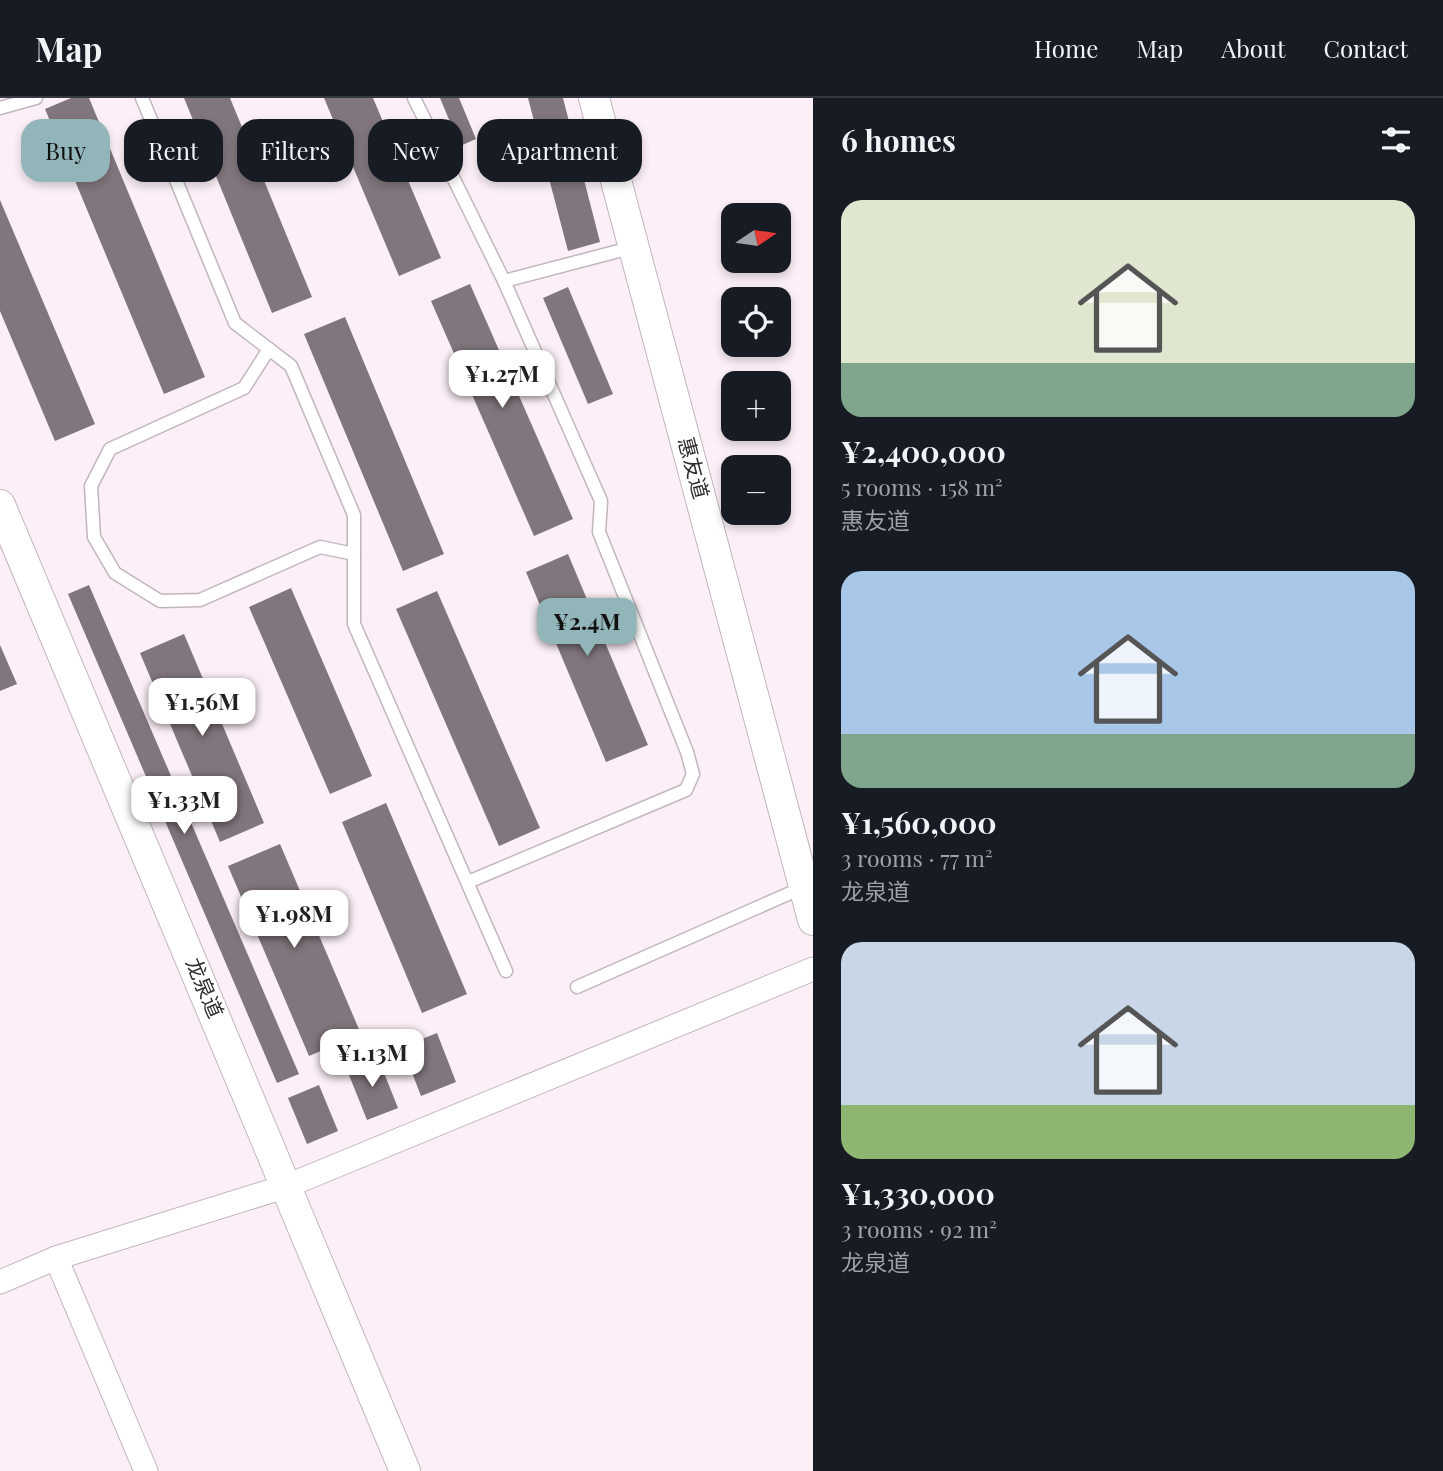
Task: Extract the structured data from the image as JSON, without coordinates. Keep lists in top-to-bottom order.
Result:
{
  "streets": {
    "street": ["惠友道", "龙泉道"]
  },
  "north": "right",
  "page": {
    "header": "Map",
    "nav": [
      "Home",
      "Map",
      "About",
      "Contact"
    ],
    "heading": "6 homes",
    "chip": [
      "Buy",
      "Rent",
      "Filters",
      "New",
      "Apartment"
    ],
    "list": [
      {
        "name": "¥2,400,000",
        "note": "5 rooms · 158 m² · 惠友道"
      },
      {
        "name": "¥1,560,000",
        "note": "3 rooms · 77 m² · 龙泉道"
      },
      {
        "name": "¥1,330,000",
        "note": "3 rooms · 92 m² · 龙泉道"
      }
    ],
    "map_buttons": ["+", "−"],
    "price": [
      "¥1.27M",
      "¥2.4M",
      "¥1.56M",
      "¥1.33M",
      "¥1.98M",
      "¥1.13M"
    ]
  }
}
